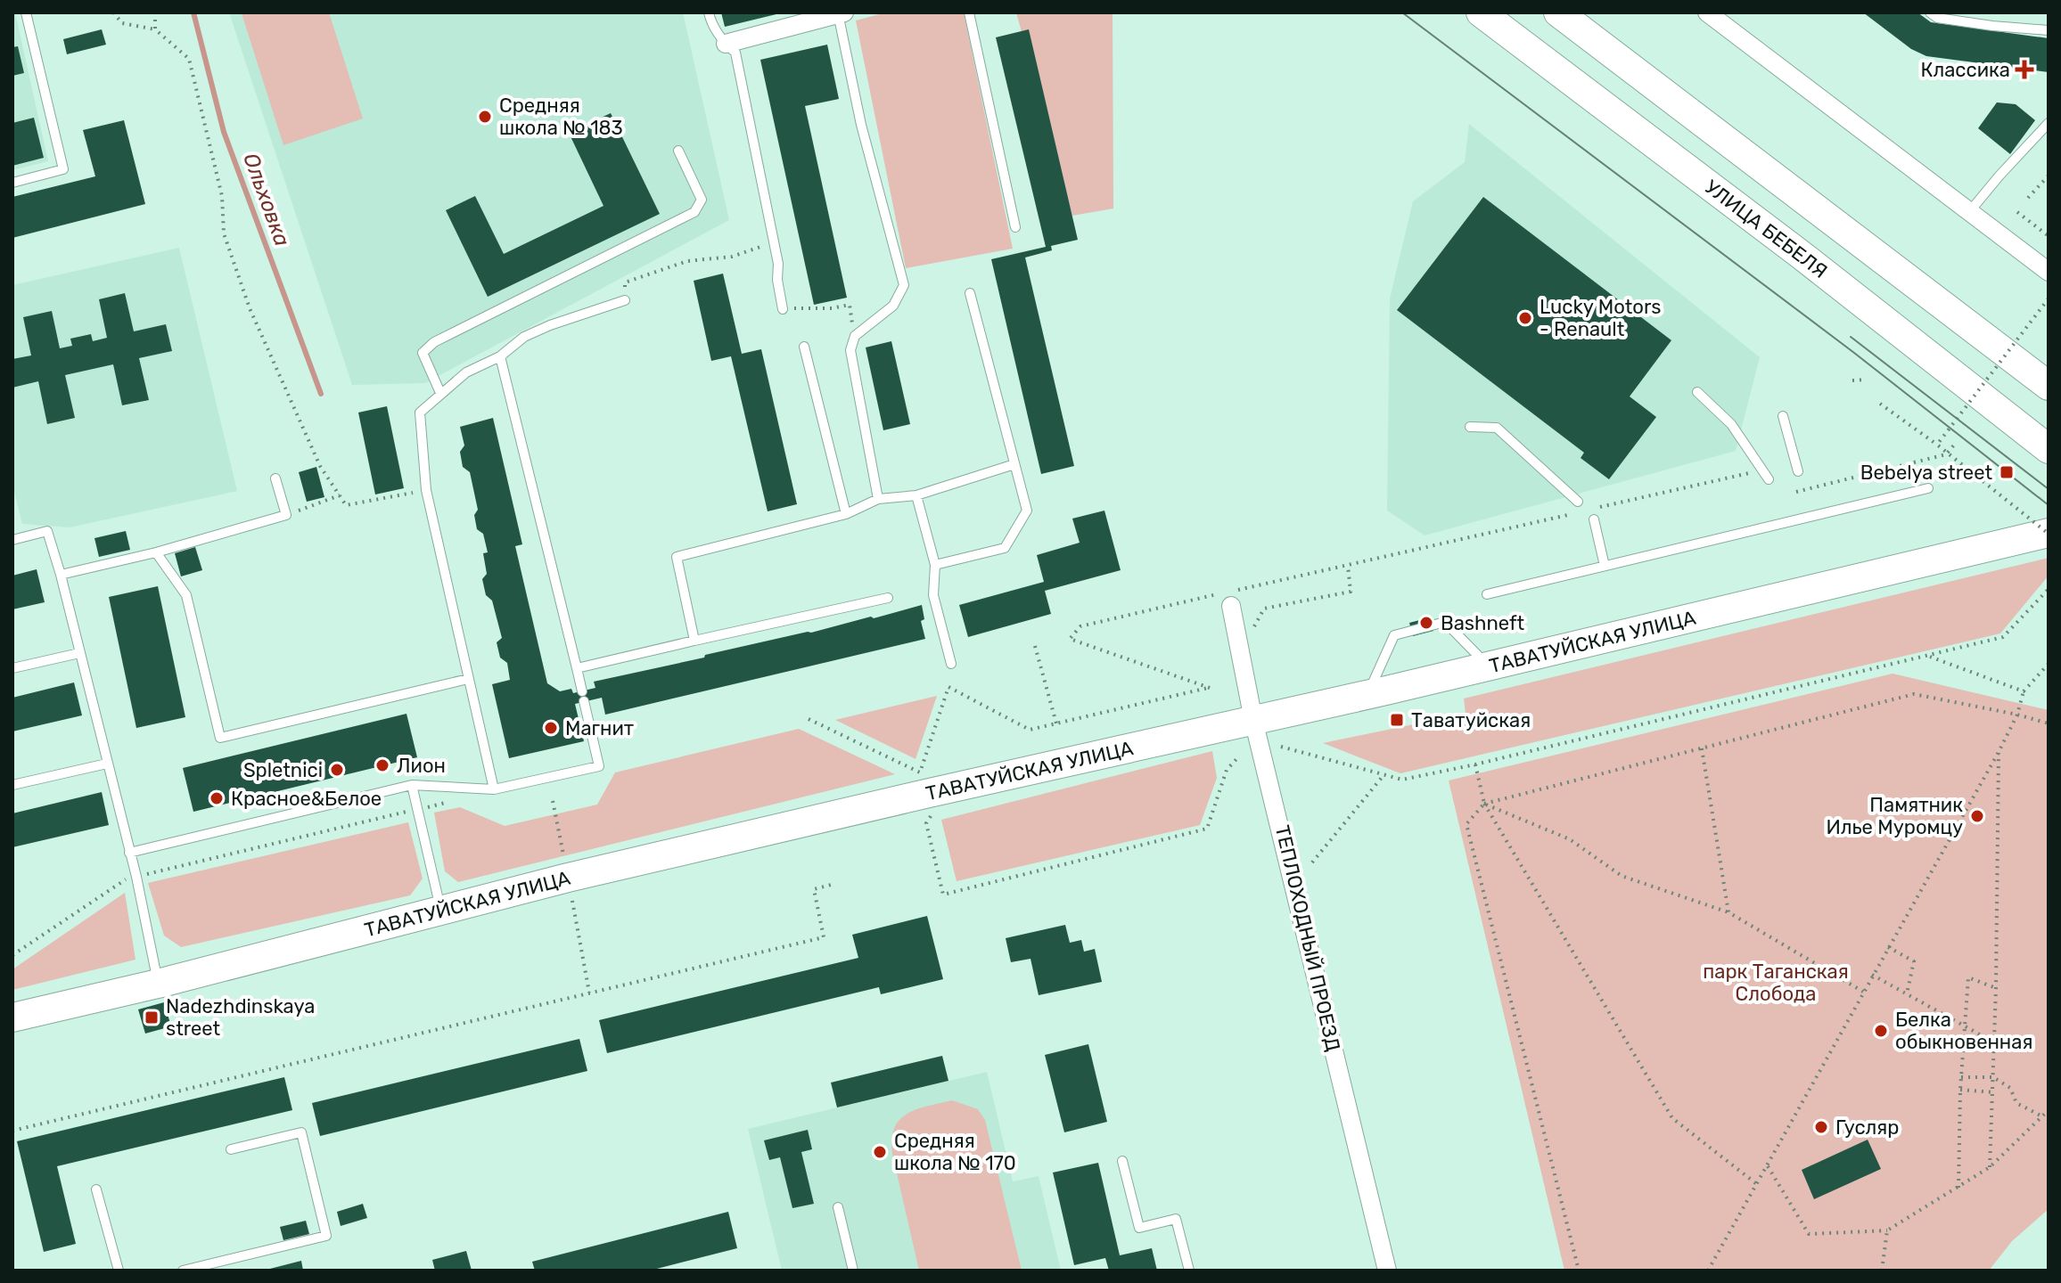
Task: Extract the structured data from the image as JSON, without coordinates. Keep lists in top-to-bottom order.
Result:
{
  "streets": {
    "main road": ["УЛИЦА БЕБЕЛЯ", "ТАВАТУЙСКАЯ УЛИЦА"],
    "street": ["ТЕПЛОХОДНЫЙ ПРОЕЗД"]
  },
  "crossings": [
    ["ТАВАТУЙСКАЯ УЛИЦА", "ТЕПЛОХОДНЫЙ ПРОЕЗД"]
  ],
  "water": ["Ольховка"],
  "parks": ["парк Таганская Слобода"],
  "places": {
    "health": ["Классика"],
    "other": [
      "Средняя школа № 183",
      "Lucky Motors - Renault",
      "Bashneft",
      "Магнит",
      "Лион",
      "Spletnici",
      "Красное&Белое",
      "Памятник Илье Муромцу",
      "Белка обыкновенная",
      "Гусляр",
      "Средняя школа № 170"
    ],
    "transit": ["Bebelya street", "Таватуйская", "Nadezhdinskaya street"]
  }
}
